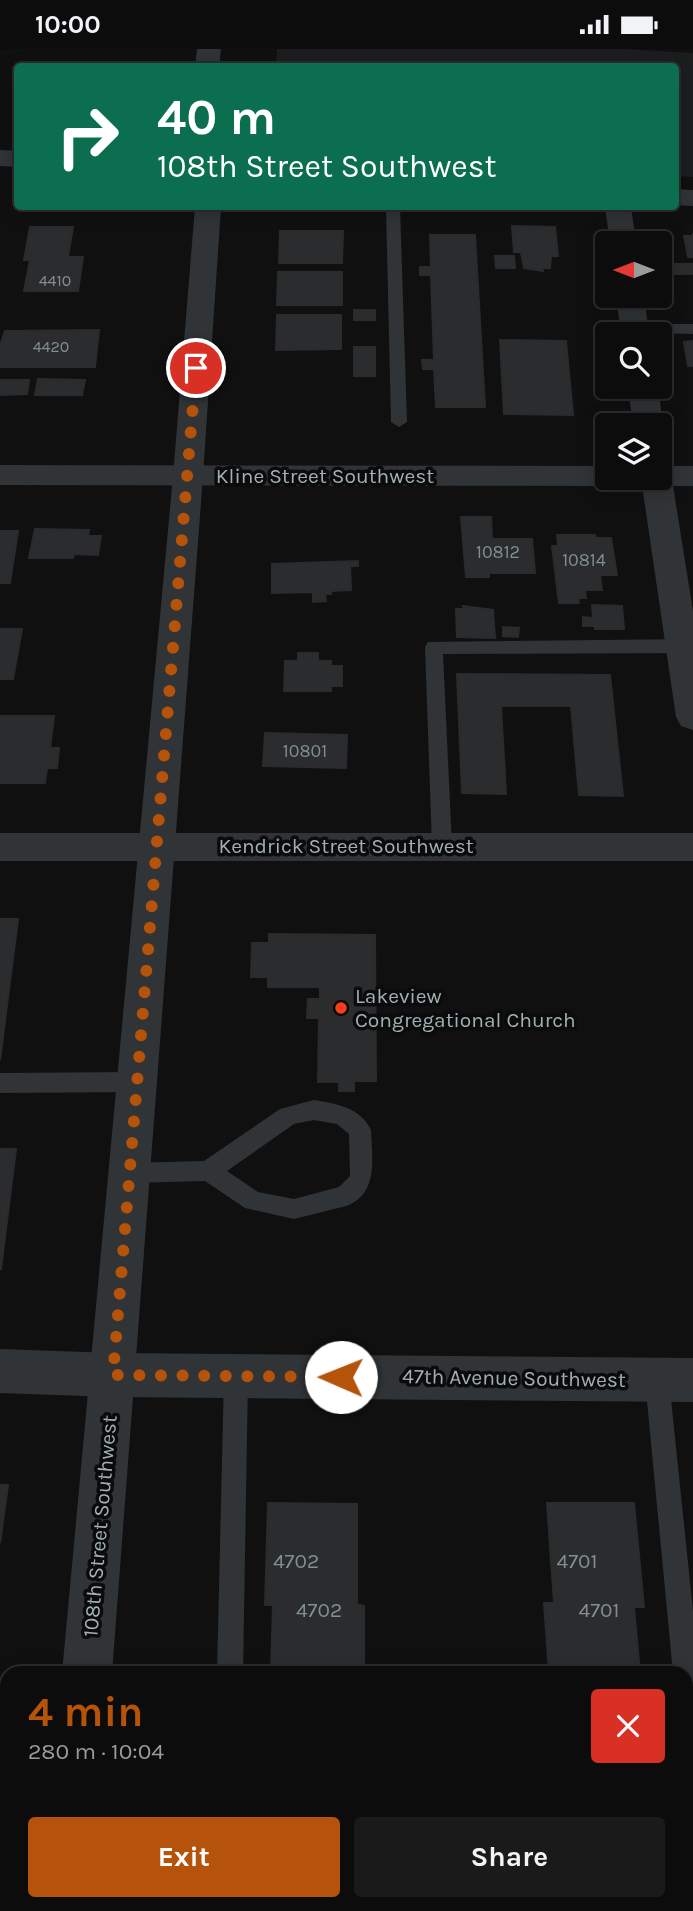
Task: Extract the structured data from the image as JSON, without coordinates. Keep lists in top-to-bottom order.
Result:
{
  "streets": {
    "street": [
      "Kline Street Southwest",
      "Kendrick Street Southwest",
      "47th Avenue Southwest",
      "108th Street Southwest"
    ]
  },
  "crossings": [
    ["Kline Street Southwest", "108th Street Southwest"],
    ["Kendrick Street Southwest", "108th Street Southwest"],
    ["47th Avenue Southwest", "108th Street Southwest"]
  ],
  "places": ["Lakeview Congregational Church"],
  "house_numbers": [
    "4410",
    "4420",
    "10812",
    "10814",
    "10801",
    "4702",
    "4701",
    "4702",
    "4701"
  ],
  "north": "left",
  "page": {
    "status": "10:00",
    "turn": ["40 m", "108th Street Southwest"],
    "heading": ["4 min", "280 m · 10:04"],
    "buttons": ["Exit", "Share"]
  }
}
